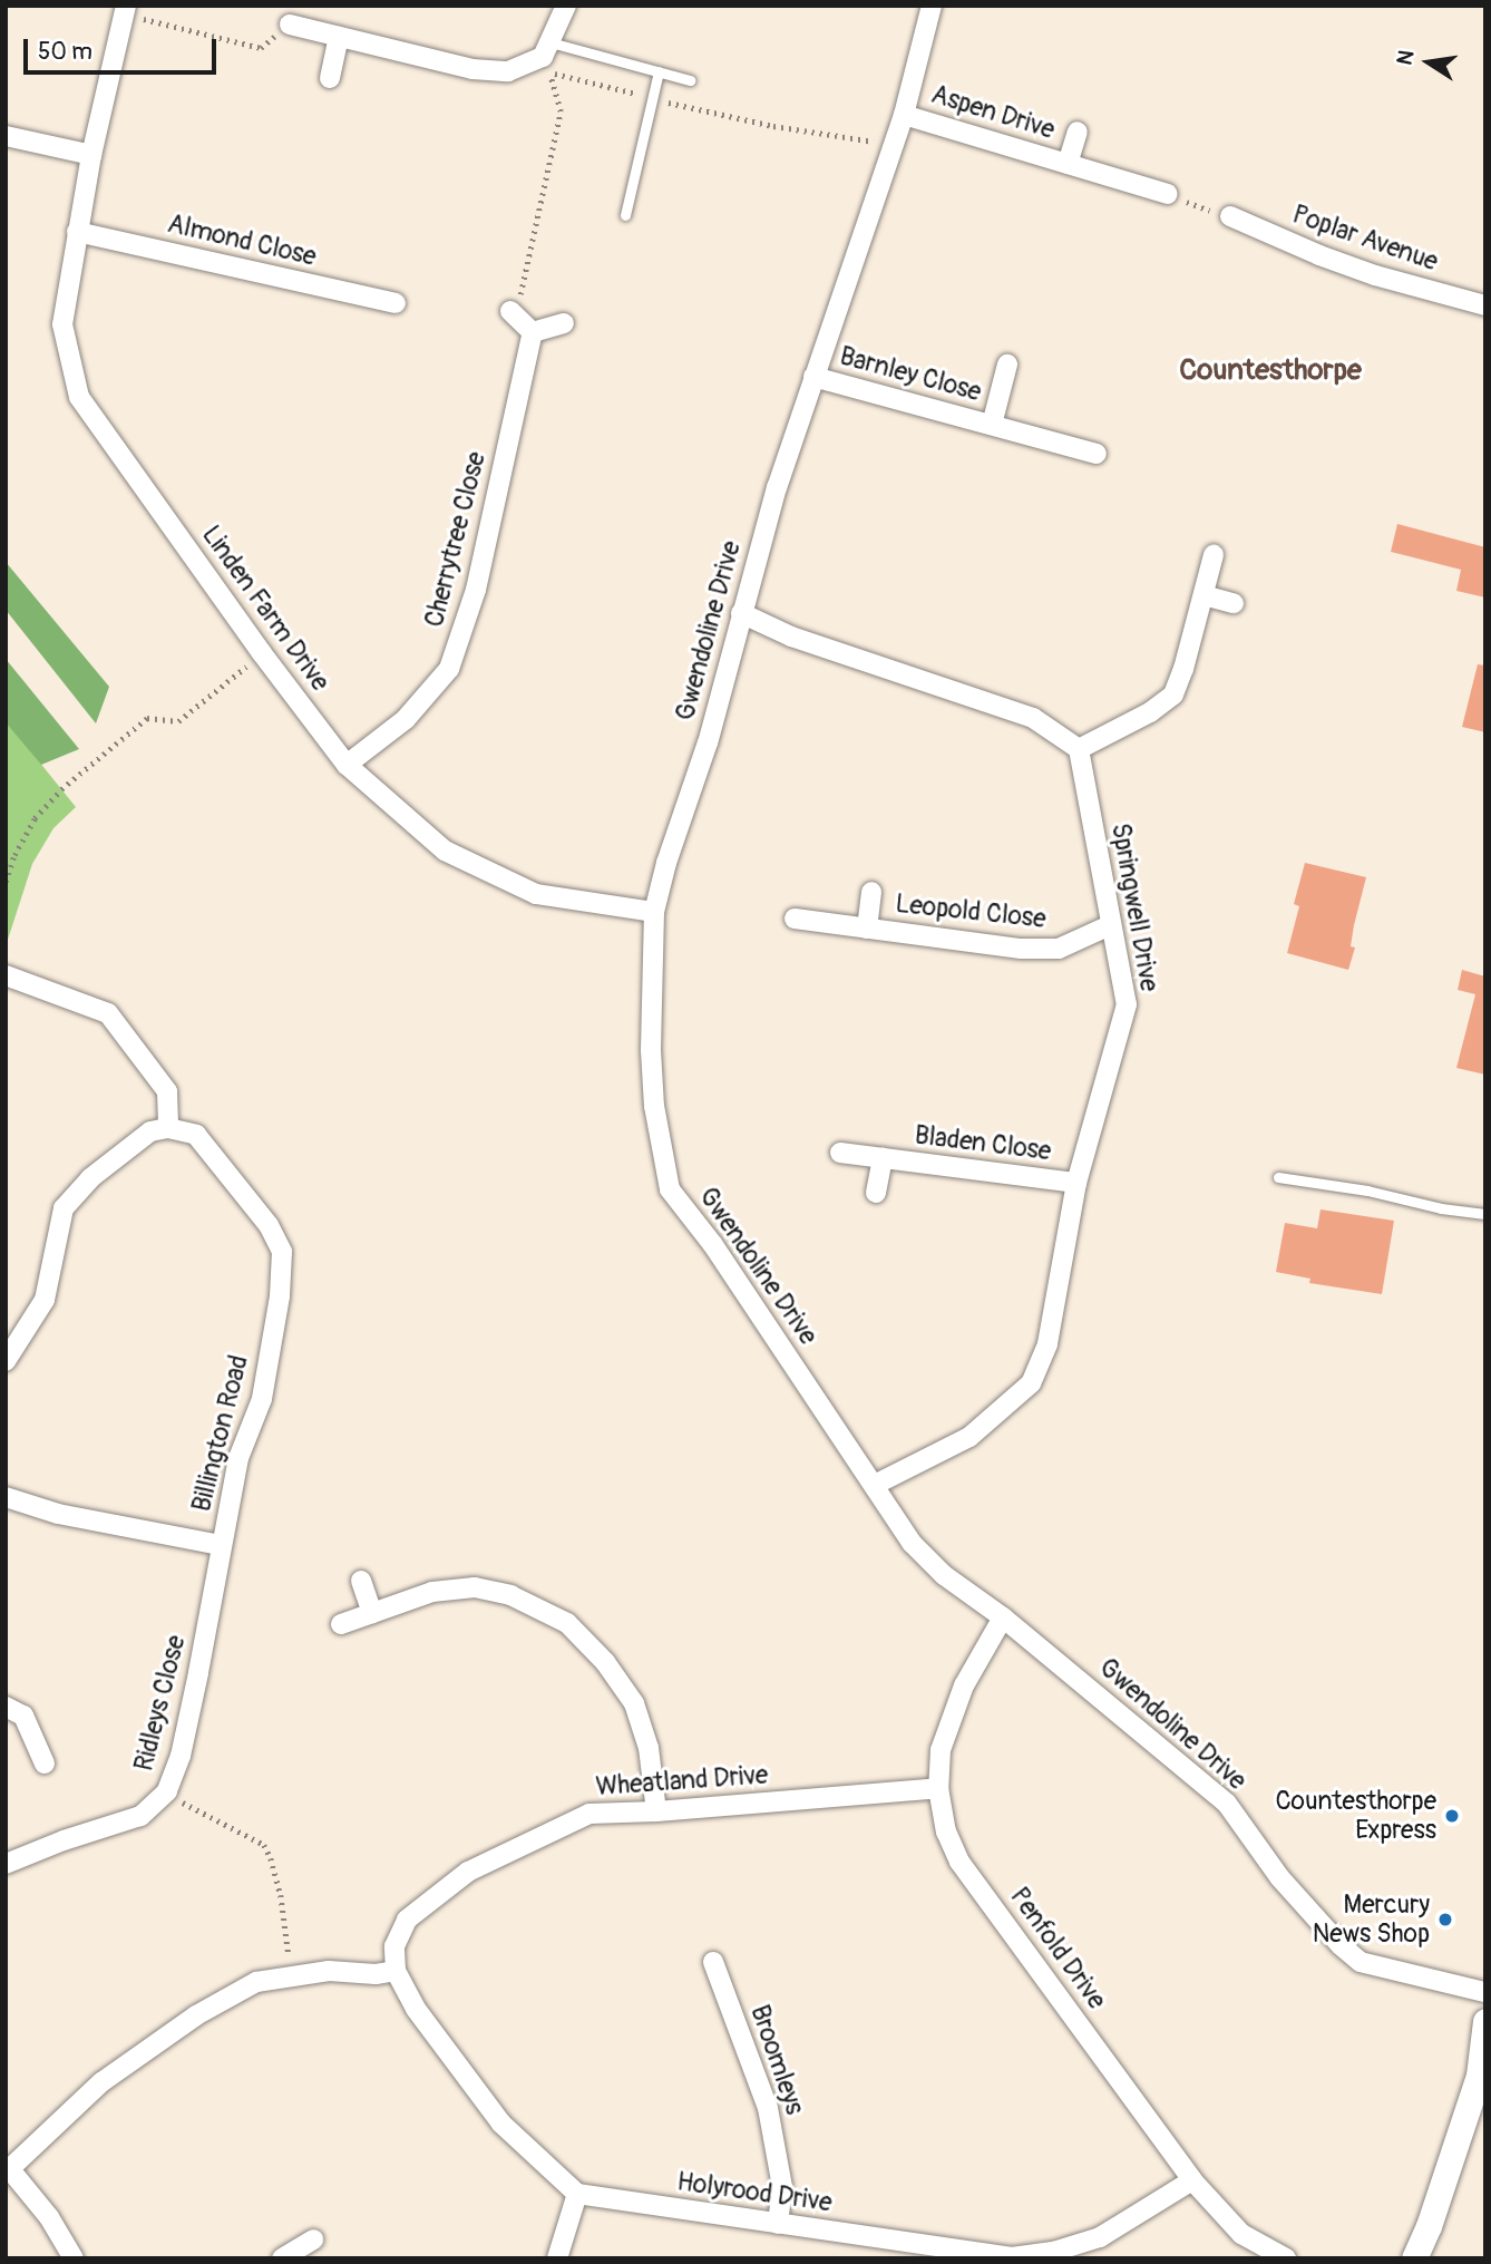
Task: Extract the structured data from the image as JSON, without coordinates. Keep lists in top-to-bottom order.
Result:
{
  "streets": {
    "street": [
      "Aspen Drive",
      "Poplar Avenue",
      "Almond Close",
      "Barnley Close",
      "Cherrytree Close",
      "Linden Farm Drive",
      "Gwendoline Drive",
      "Springwell Drive",
      "Leopold Close",
      "Bladen Close",
      "Billington Road",
      "Ridleys Close",
      "Wheatland Drive",
      "Penfold Drive",
      "Broomleys",
      "Holyrood Drive"
    ]
  },
  "crossings": [
    ["Aspen Drive", "Gwendoline Drive"],
    ["Almond Close", "Linden Farm Drive"],
    ["Barnley Close", "Gwendoline Drive"],
    ["Cherrytree Close", "Linden Farm Drive"],
    ["Linden Farm Drive", "Gwendoline Drive"],
    ["Gwendoline Drive", "Springwell Drive"],
    ["Gwendoline Drive", "Penfold Drive"],
    ["Springwell Drive", "Leopold Close"],
    ["Springwell Drive", "Bladen Close"],
    ["Billington Road", "Ridleys Close"],
    ["Wheatland Drive", "Penfold Drive"],
    ["Penfold Drive", "Holyrood Drive"],
    ["Broomleys", "Holyrood Drive"]
  ],
  "districts": ["Countesthorpe"],
  "places": ["Countesthorpe Express", "Mercury News Shop"],
  "scale_bar": "50 m",
  "north": "left"
}
